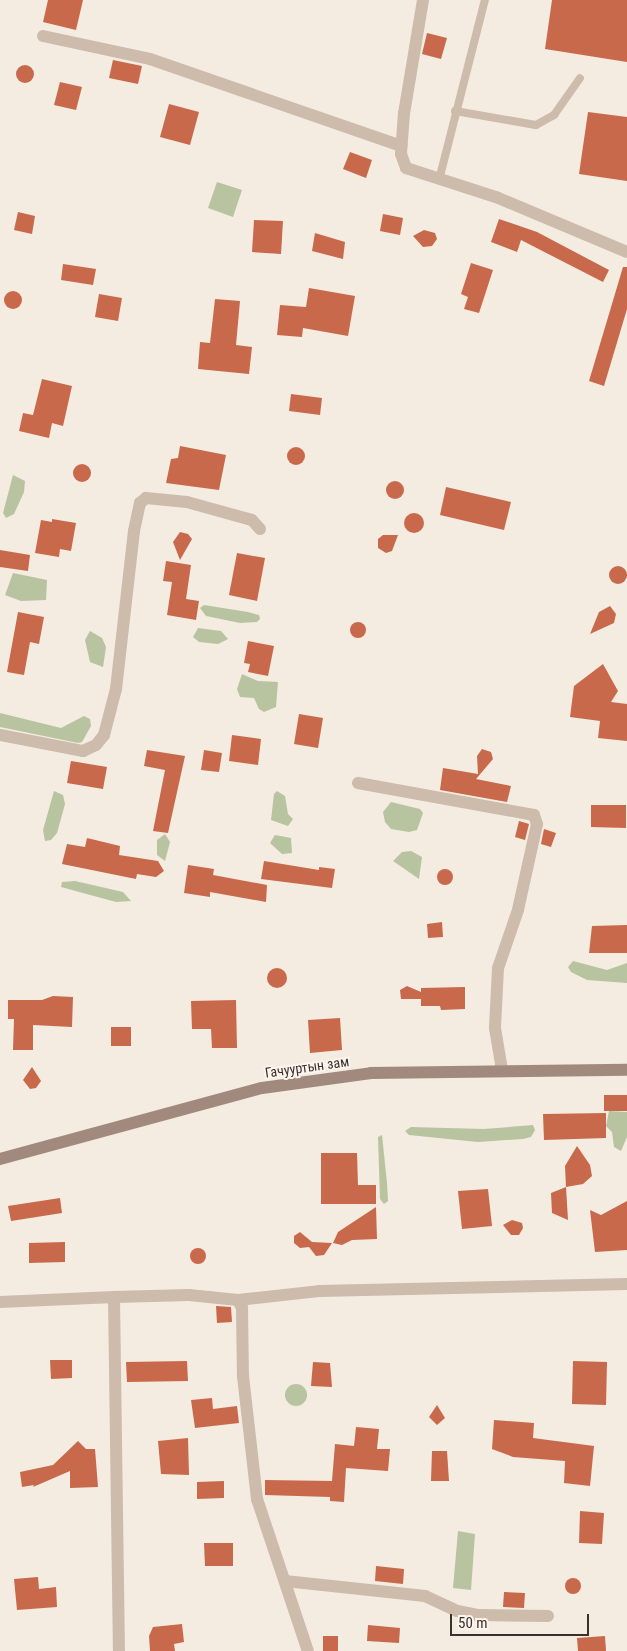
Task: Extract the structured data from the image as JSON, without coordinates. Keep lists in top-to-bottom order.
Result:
{
  "streets": {
    "main road": ["Гачууртын зам"]
  },
  "scale_bar": "50 m"
}
